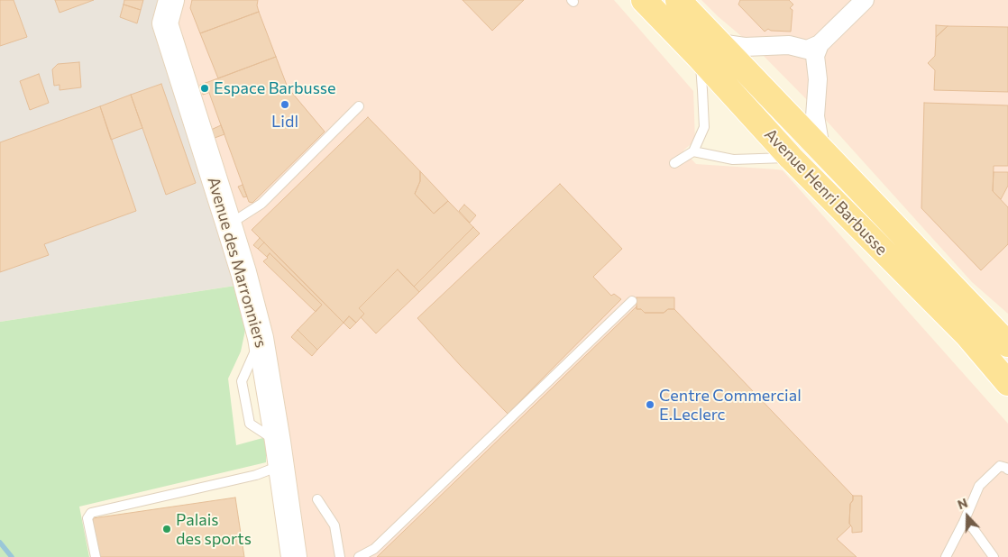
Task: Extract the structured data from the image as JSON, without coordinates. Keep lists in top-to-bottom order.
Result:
{
  "streets": {
    "main road": ["Avenue Henri Barbusse", "Avenue des Marronniers"]
  },
  "places": [
    "Espace Barbusse",
    "Lidl",
    "Centre Commercial E.Leclerc",
    "Palais des sports"
  ],
  "north": "top"
}
